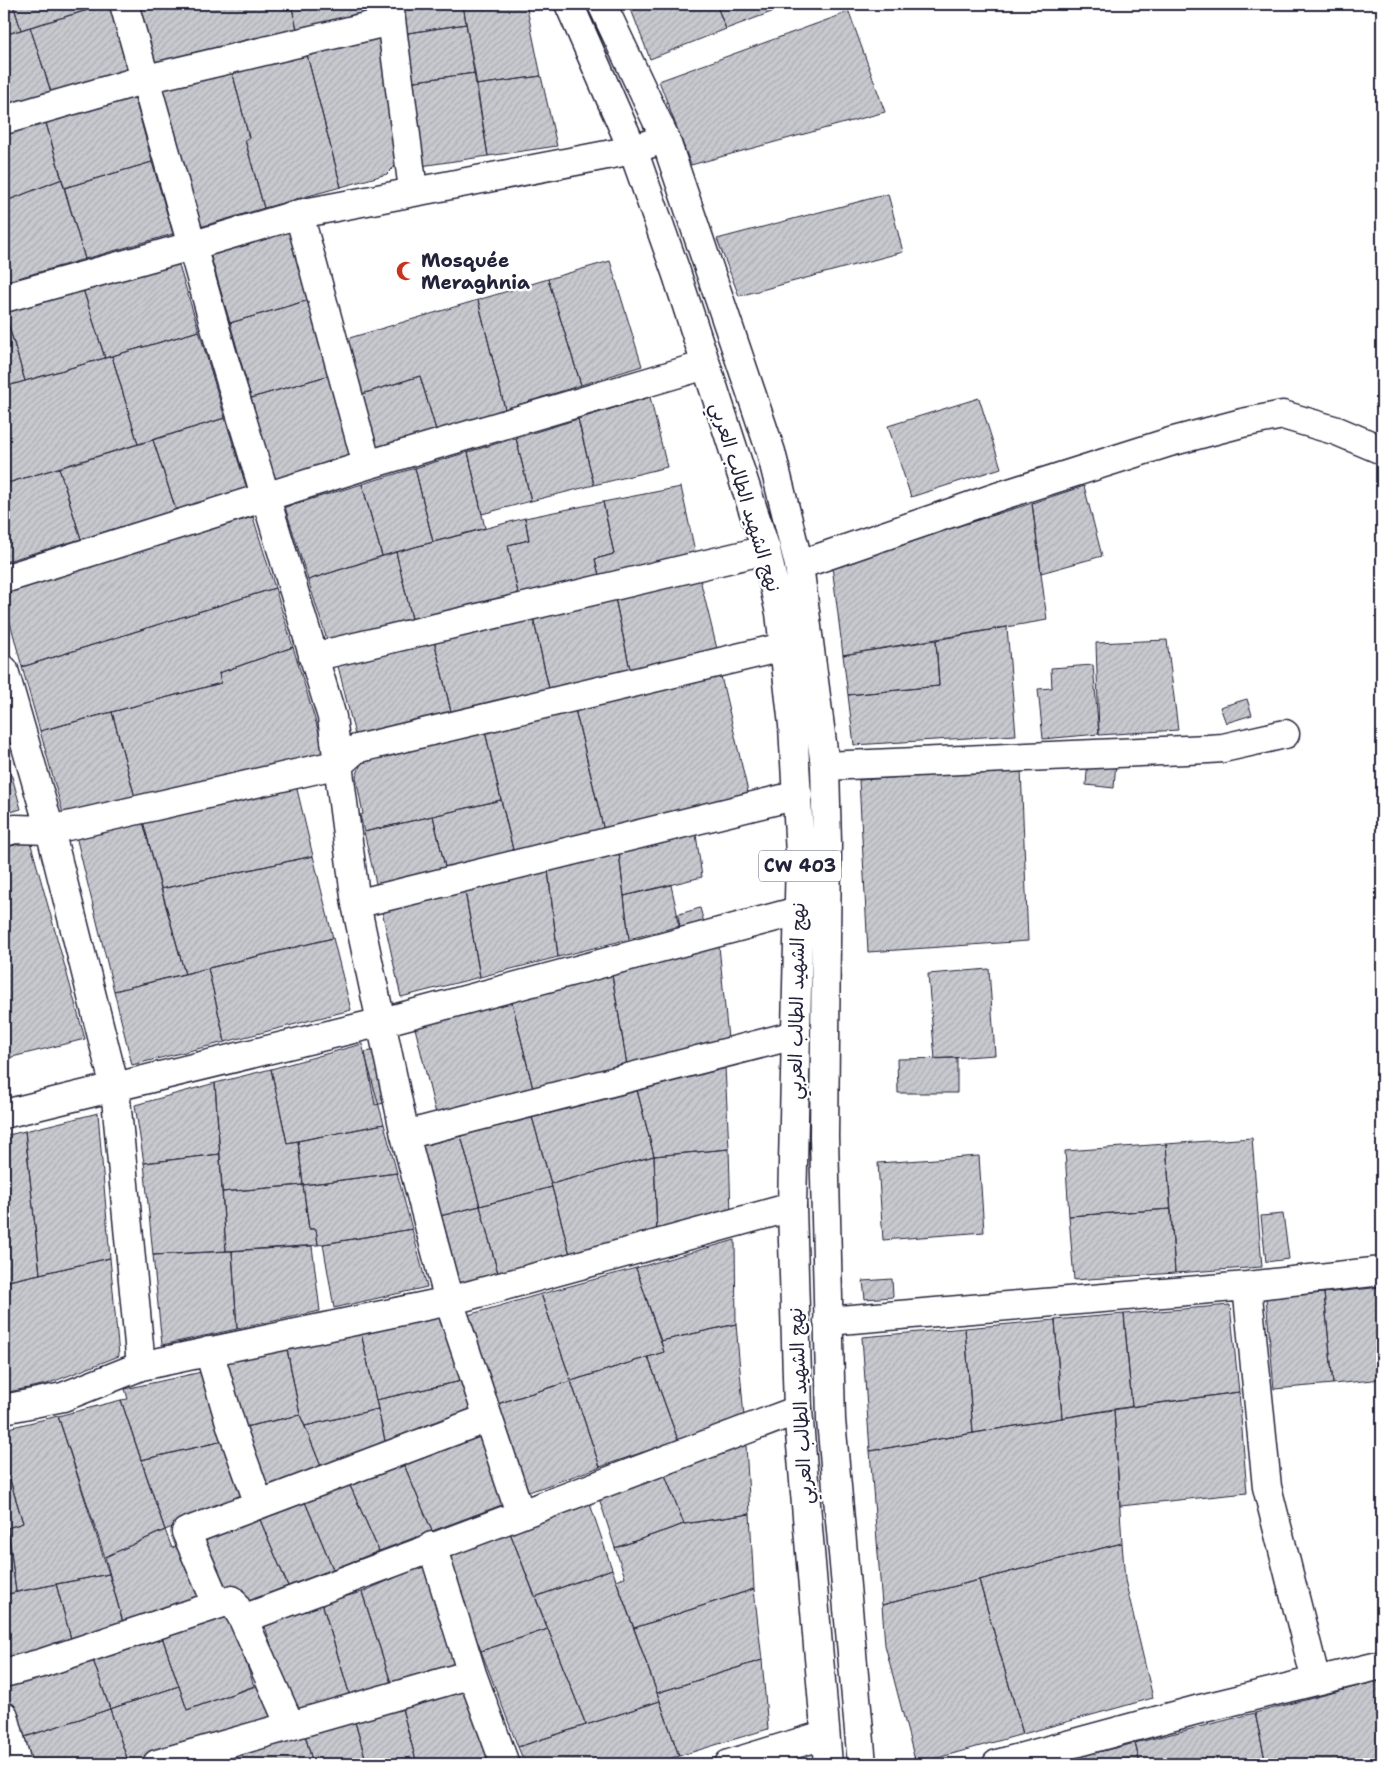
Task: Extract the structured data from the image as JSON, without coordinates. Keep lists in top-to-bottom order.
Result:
{
  "streets": {
    "street": ["نهج الشهيد الطالب العربي", "CW 403"]
  },
  "places": {
    "mosque": ["Mosquée Meraghnia"]
  }
}
